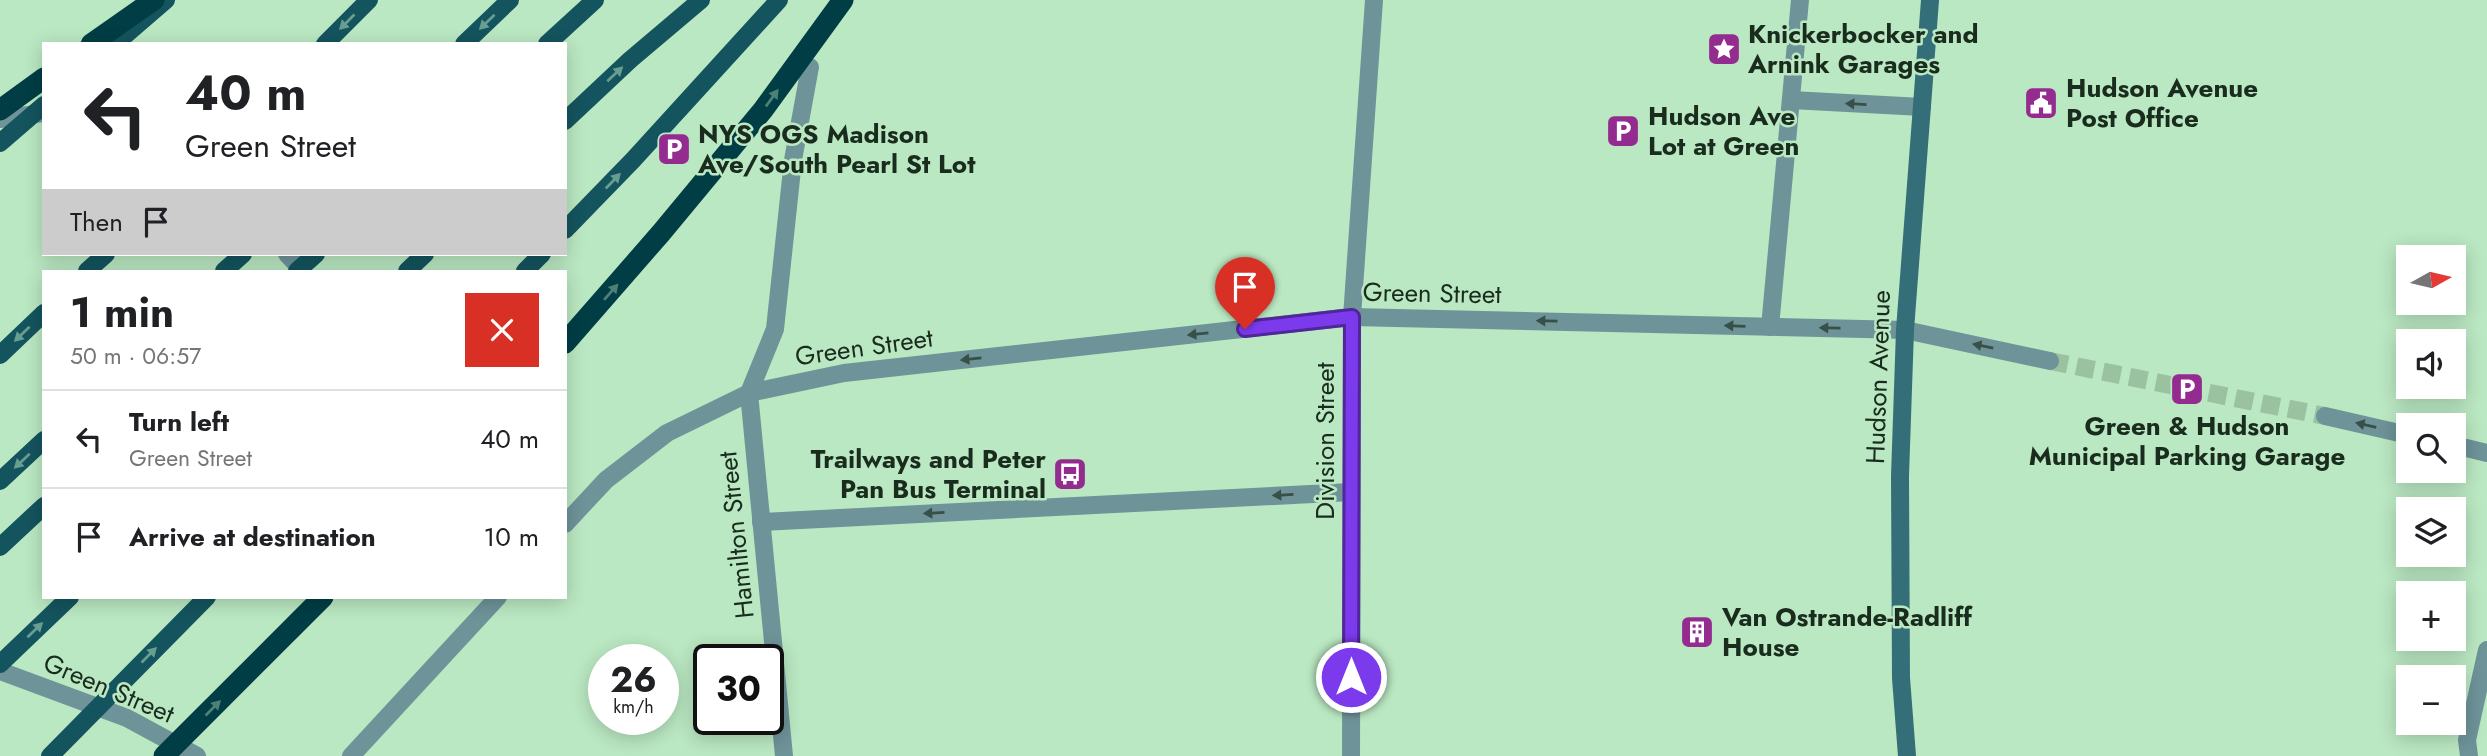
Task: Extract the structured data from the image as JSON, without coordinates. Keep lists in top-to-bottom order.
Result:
{
  "streets": {
    "street": [
      "Green Street",
      "Hudson Avenue",
      "Division Street",
      "Hamilton Street"
    ]
  },
  "crossings": [
    ["Green Street", "Hudson Avenue"],
    ["Green Street", "Division Street"],
    ["Green Street", "Hamilton Street"]
  ],
  "one_way": ["Green Street"],
  "places": {
    "place": ["Knickerbocker and Arnink Garages"],
    "public building": ["Hudson Avenue Post Office"],
    "parking": ["Hudson Ave Lot at Green", "NYS OGS Madison Ave/South Pearl St Lot", "Green & Hudson Municipal Parking Garage"],
    "bus stop": ["Trailways and Peter Pan Bus Terminal"],
    "building": ["Van Ostrande-Radliff House"]
  },
  "north": "right",
  "page": {
    "turn": ["40 m", "Green Street"],
    "then": "Then",
    "map_buttons": ["+", "−"],
    "heading": ["1 min", "50 m · 06:57"],
    "list": [
      {
        "name": "Turn left",
        "note": "Green Street",
        "value": "40 m"
      },
      {
        "name": "Arrive at destination",
        "value": "10 m"
      }
    ],
    "speed": "26 km/h",
    "limit": "30"
  }
}
